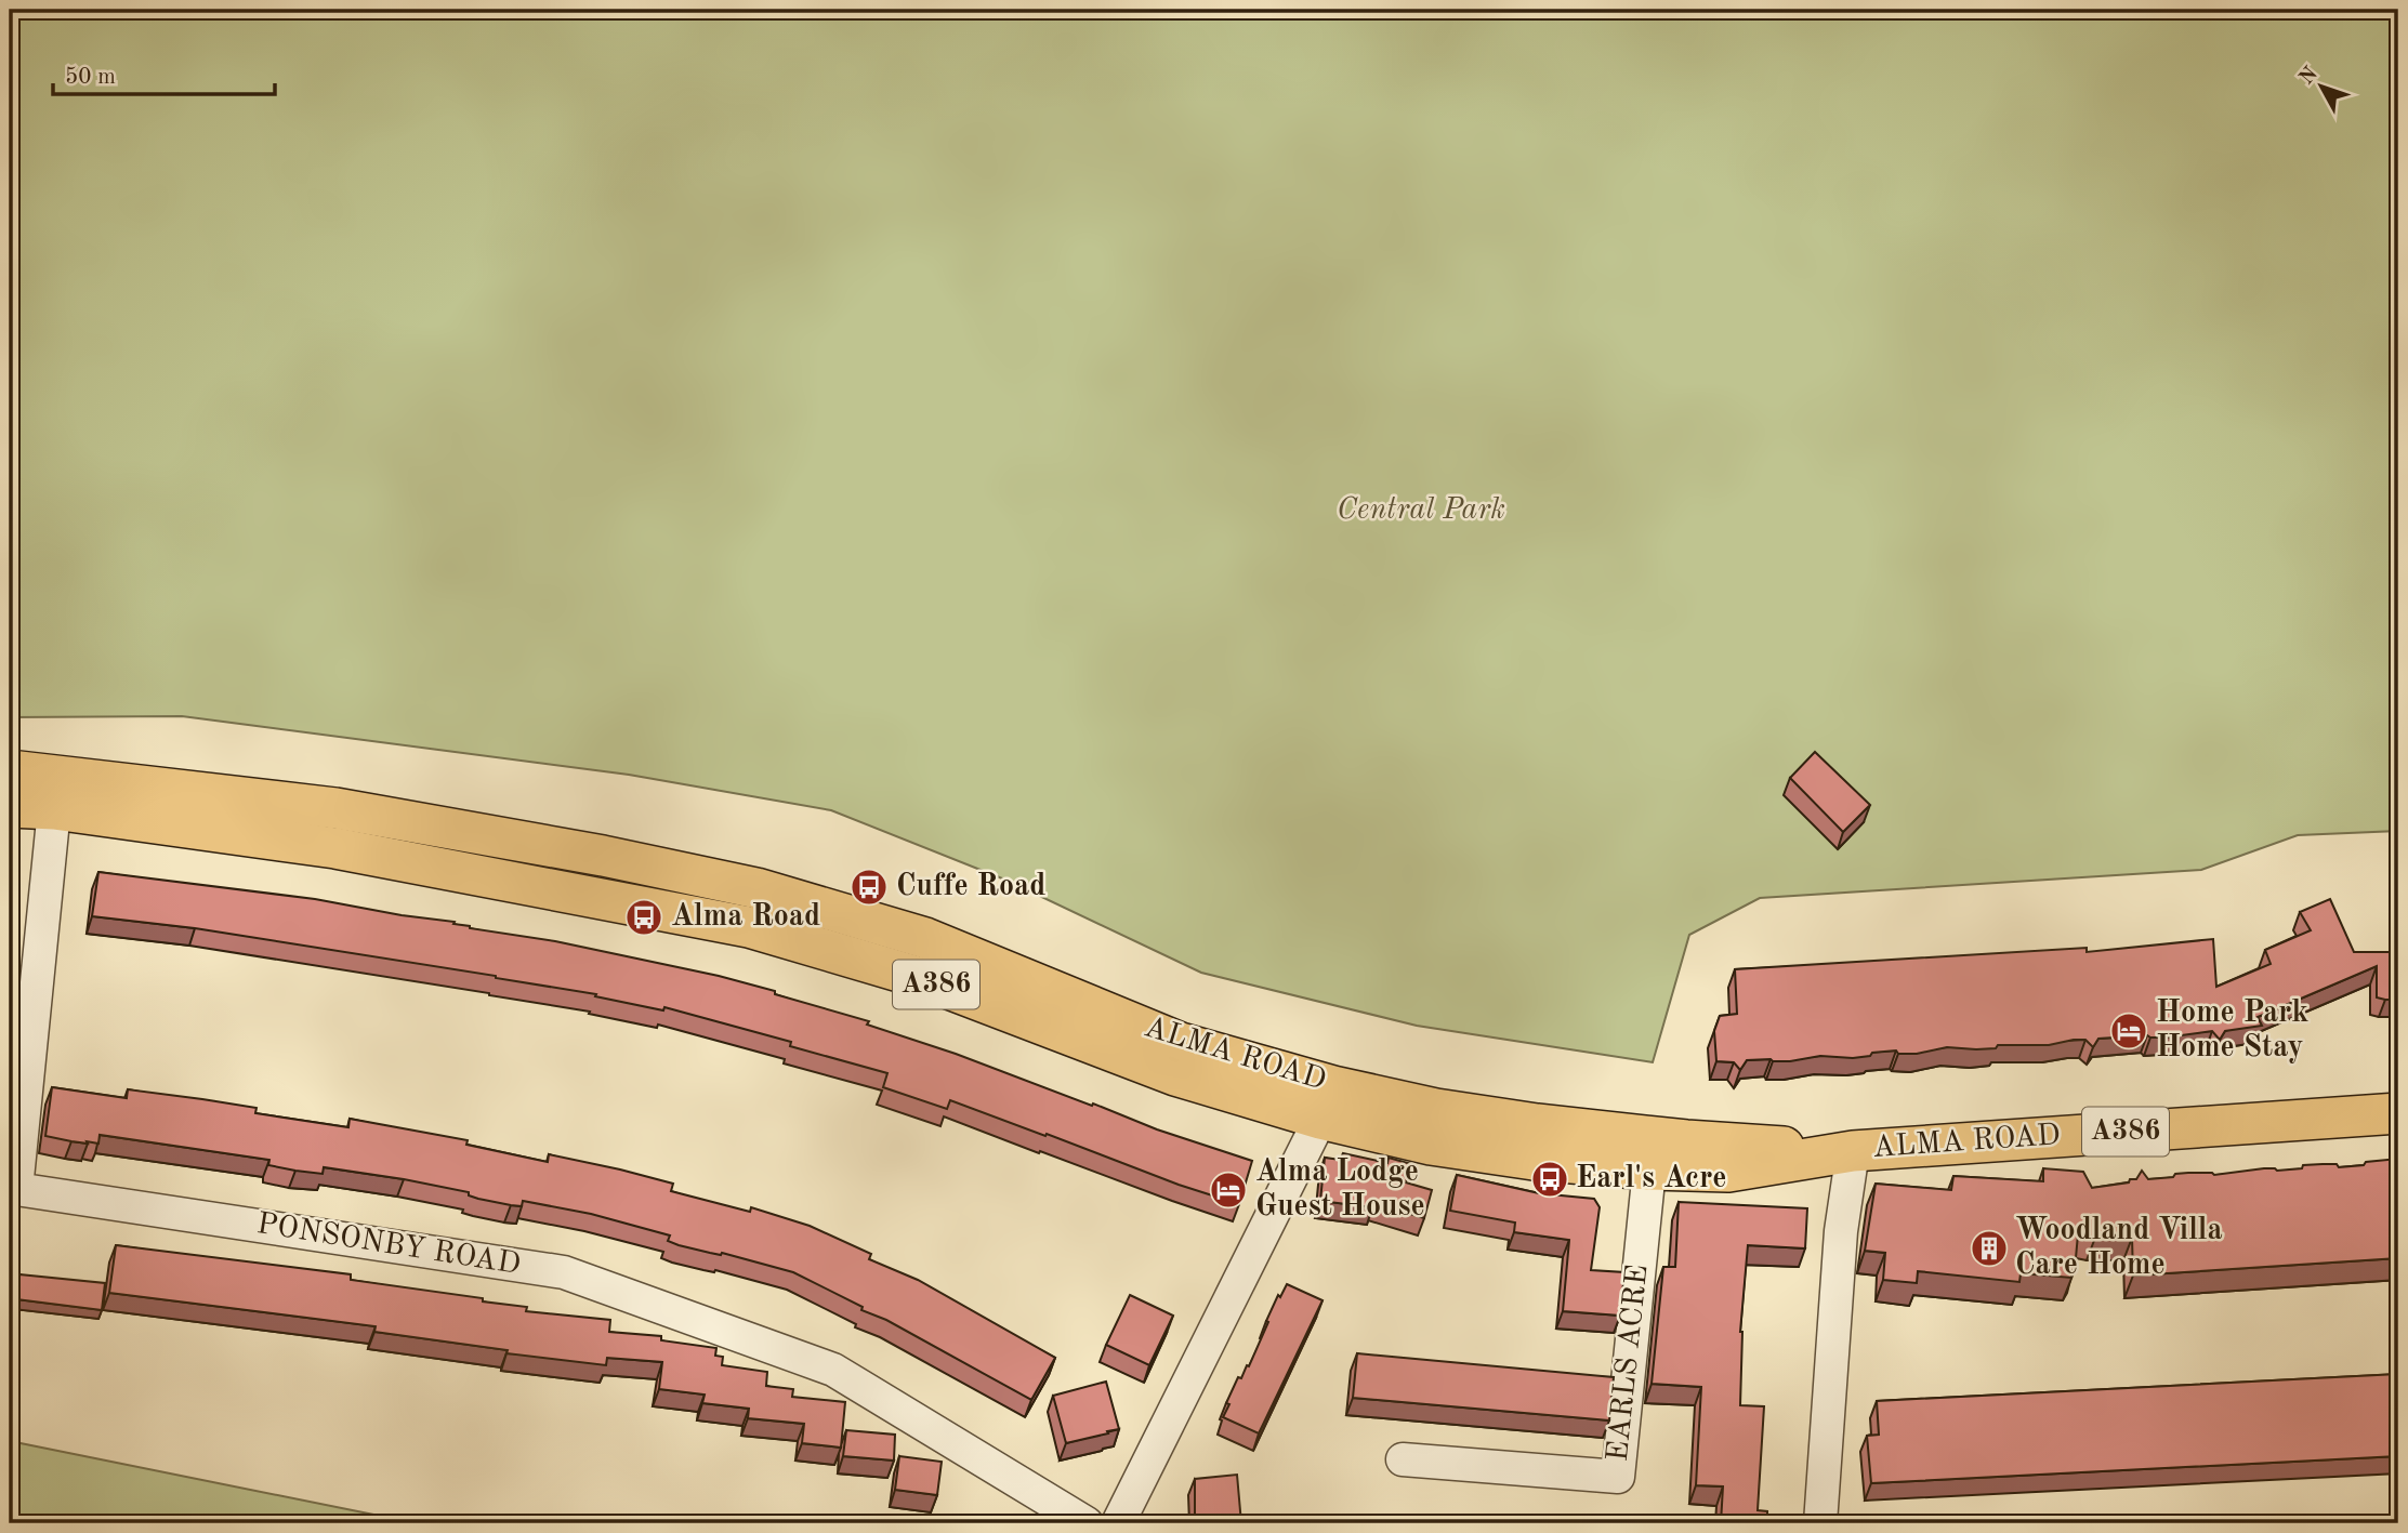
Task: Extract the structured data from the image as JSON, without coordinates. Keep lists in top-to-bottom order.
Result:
{
  "streets": {
    "main road": ["A386", "ALMA ROAD"],
    "street": ["PONSONBY ROAD", "EARLS ACRE"]
  },
  "crossings": [
    ["ALMA ROAD", "PONSONBY ROAD"],
    ["ALMA ROAD", "EARLS ACRE"]
  ],
  "parks": ["Central Park"],
  "places": {
    "bus stop": ["Cuffe Road", "Alma Road", "Earl's Acre"],
    "hotel": ["Home Park Home Stay", "Alma Lodge Guest House"],
    "building": ["Woodland Villa Care Home"]
  },
  "scale_bar": "50 m",
  "north": "top left"
}
